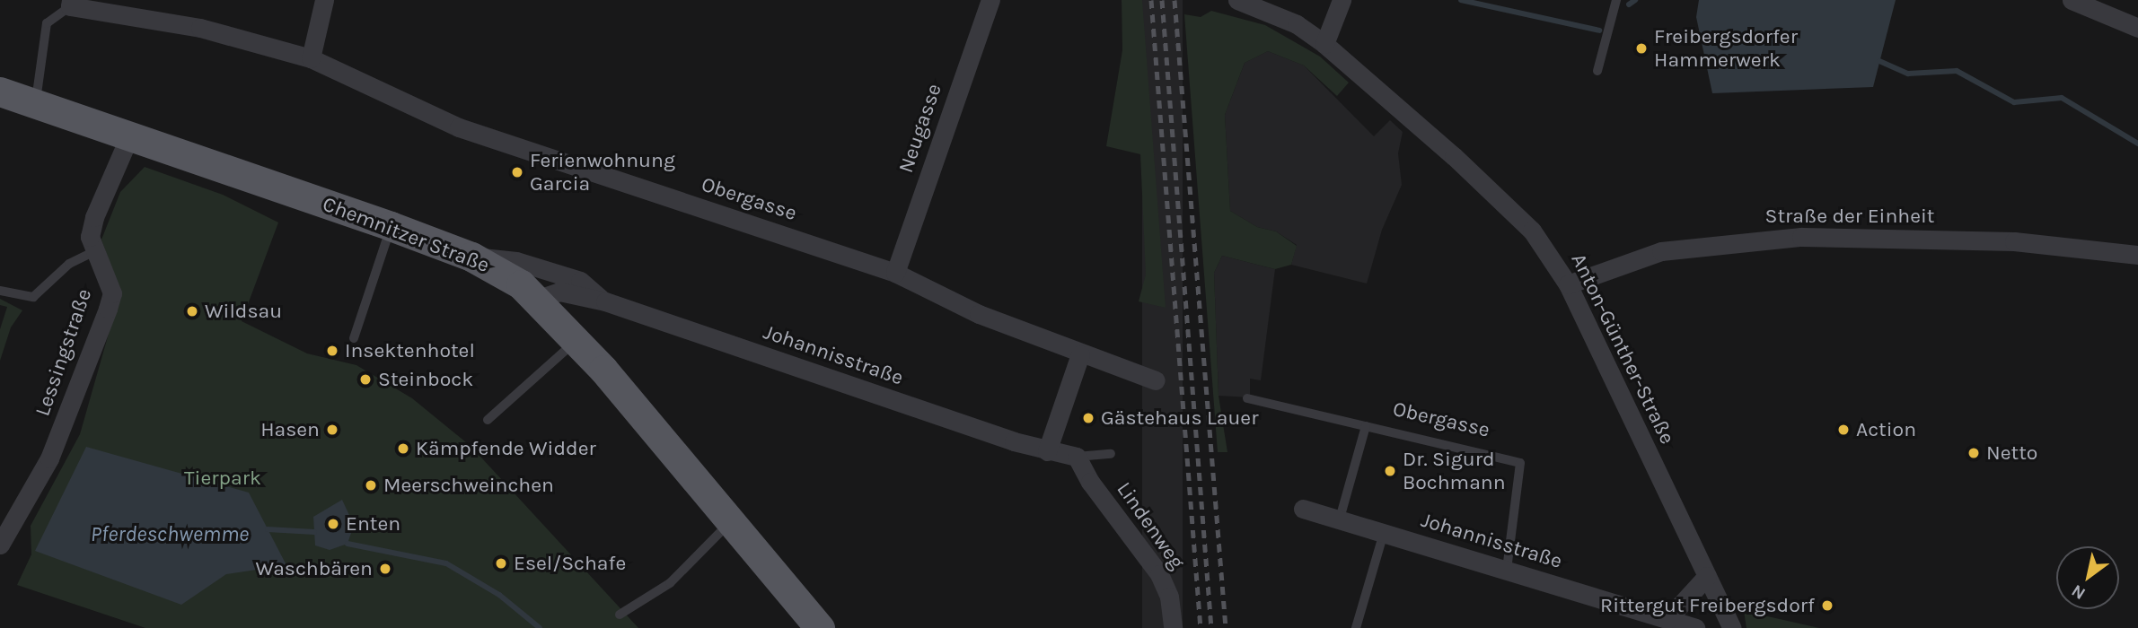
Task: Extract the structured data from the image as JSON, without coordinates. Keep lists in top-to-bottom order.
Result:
{
  "streets": {
    "main road": ["Chemnitzer Straße"],
    "street": [
      "Neugasse",
      "Obergasse",
      "Straße der Einheit",
      "Anton-Günther-Straße",
      "Lessingstraße",
      "Johannisstraße",
      "Lindenweg"
    ]
  },
  "crossings": [
    ["Neugasse", "Obergasse"],
    ["Obergasse", "Johannisstraße"],
    ["Straße der Einheit", "Anton-Günther-Straße"],
    ["Chemnitzer Straße", "Lessingstraße"],
    ["Chemnitzer Straße", "Johannisstraße"],
    ["Johannisstraße", "Lindenweg"]
  ],
  "water": ["Pferdeschwemme"],
  "parks": ["Tierpark"],
  "places": [
    "Freibergsdorfer Hammerwerk",
    "Ferienwohnung Garcia",
    "Wildsau",
    "Insektenhotel",
    "Steinbock",
    "Gästehaus Lauer",
    "Hasen",
    "Action",
    "Kämpfende Widder",
    "Netto",
    "Dr. Sigurd Bochmann",
    "Meerschweinchen",
    "Enten",
    "Esel/Schafe",
    "Waschbären",
    "Rittergut Freibergsdorf"
  ],
  "north": "bottom left"
}
